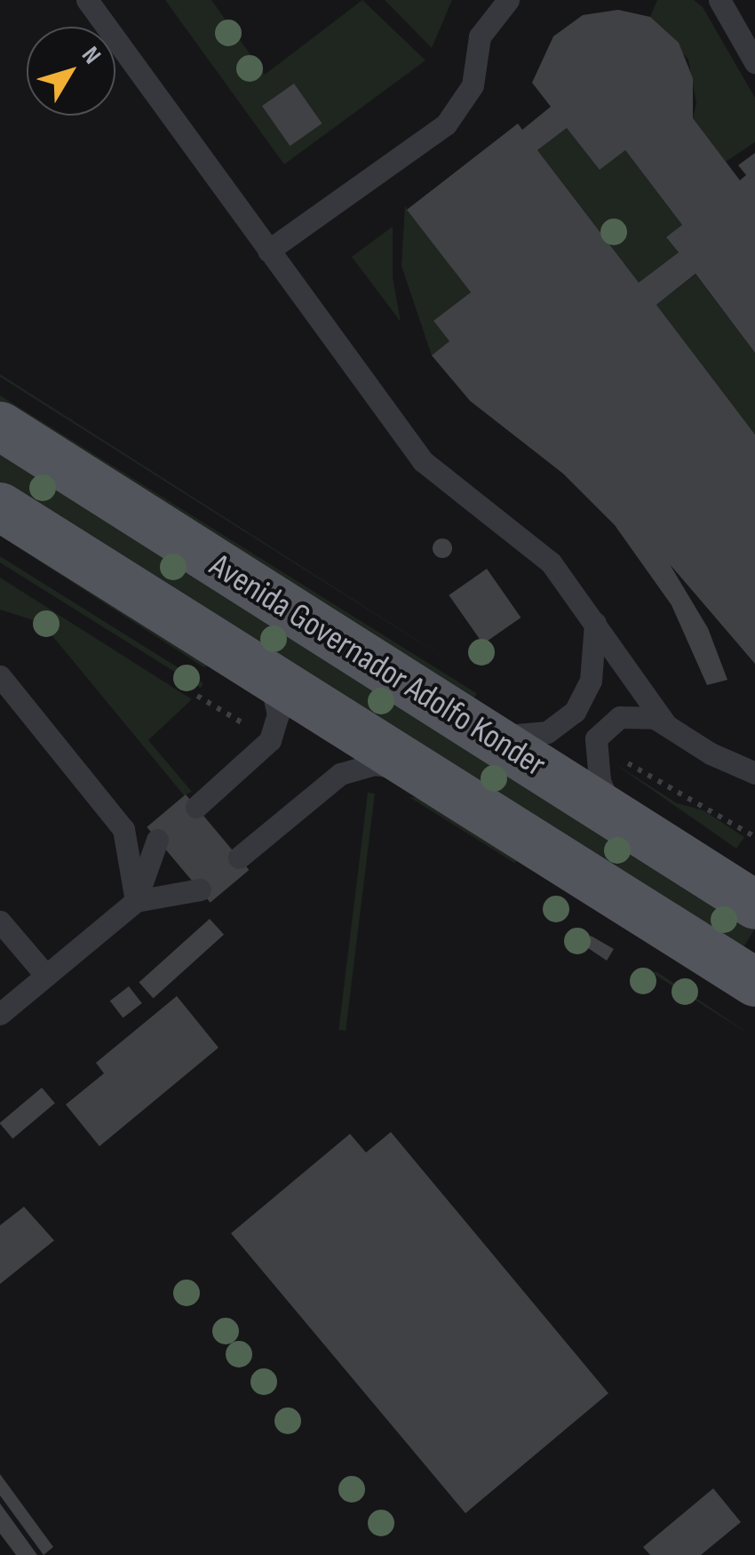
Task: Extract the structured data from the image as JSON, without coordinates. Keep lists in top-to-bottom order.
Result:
{
  "streets": {
    "main road": ["Avenida Governador Adolfo Konder"]
  },
  "north": "top right"
}
